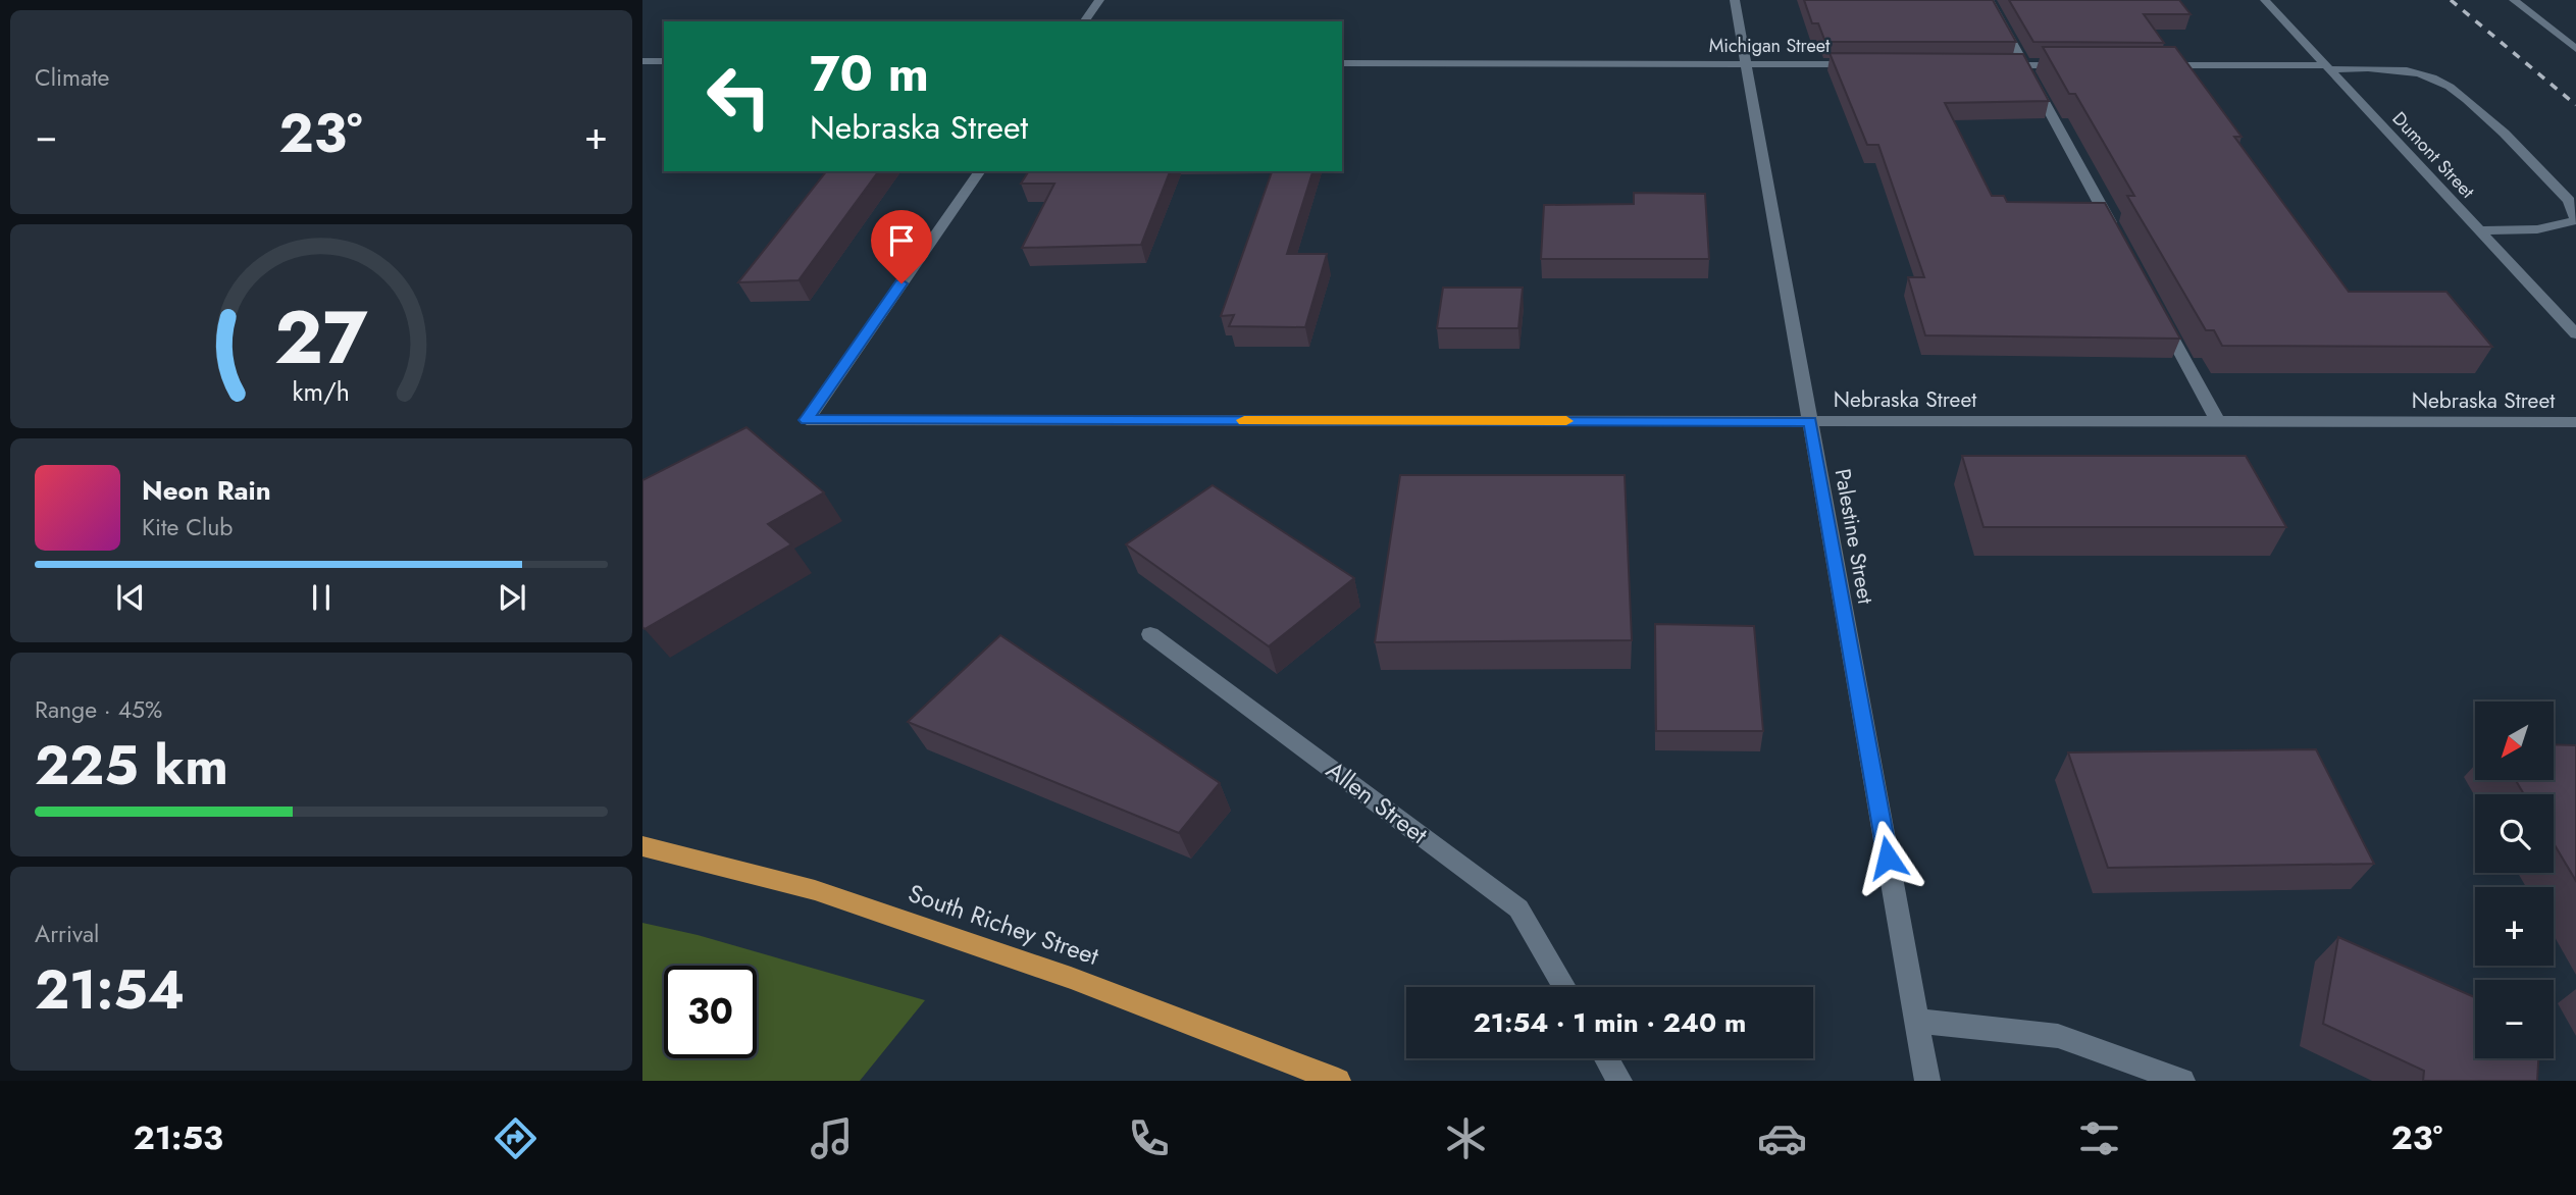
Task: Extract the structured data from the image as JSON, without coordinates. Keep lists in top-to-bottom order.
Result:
{
  "streets": {
    "main road": ["South Richey Street"],
    "street": [
      "Michigan Street",
      "Dumont Street",
      "Nebraska Street",
      "Palestine Street",
      "Allen Street"
    ]
  },
  "crossings": [
    ["Michigan Street", "Palestine Street"],
    ["Nebraska Street", "Palestine Street"]
  ],
  "north": "bottom left",
  "page": {
    "tile": [
      "Climate",
      ["Range · 45%", "225 km"],
      ["Arrival", "21:54"]
    ],
    "turn": ["70 m", "Nebraska Street"],
    "heat": ["−", "23°", "+"],
    "song": ["Neon Rain", "Kite Club"],
    "map_buttons": ["+", "−"],
    "limit": "30",
    "trip": "21:54 · 1 min · 240 m",
    "tabs": ["21:53", "23°"],
    "gauge": ["27", "km/h"]
  }
}
